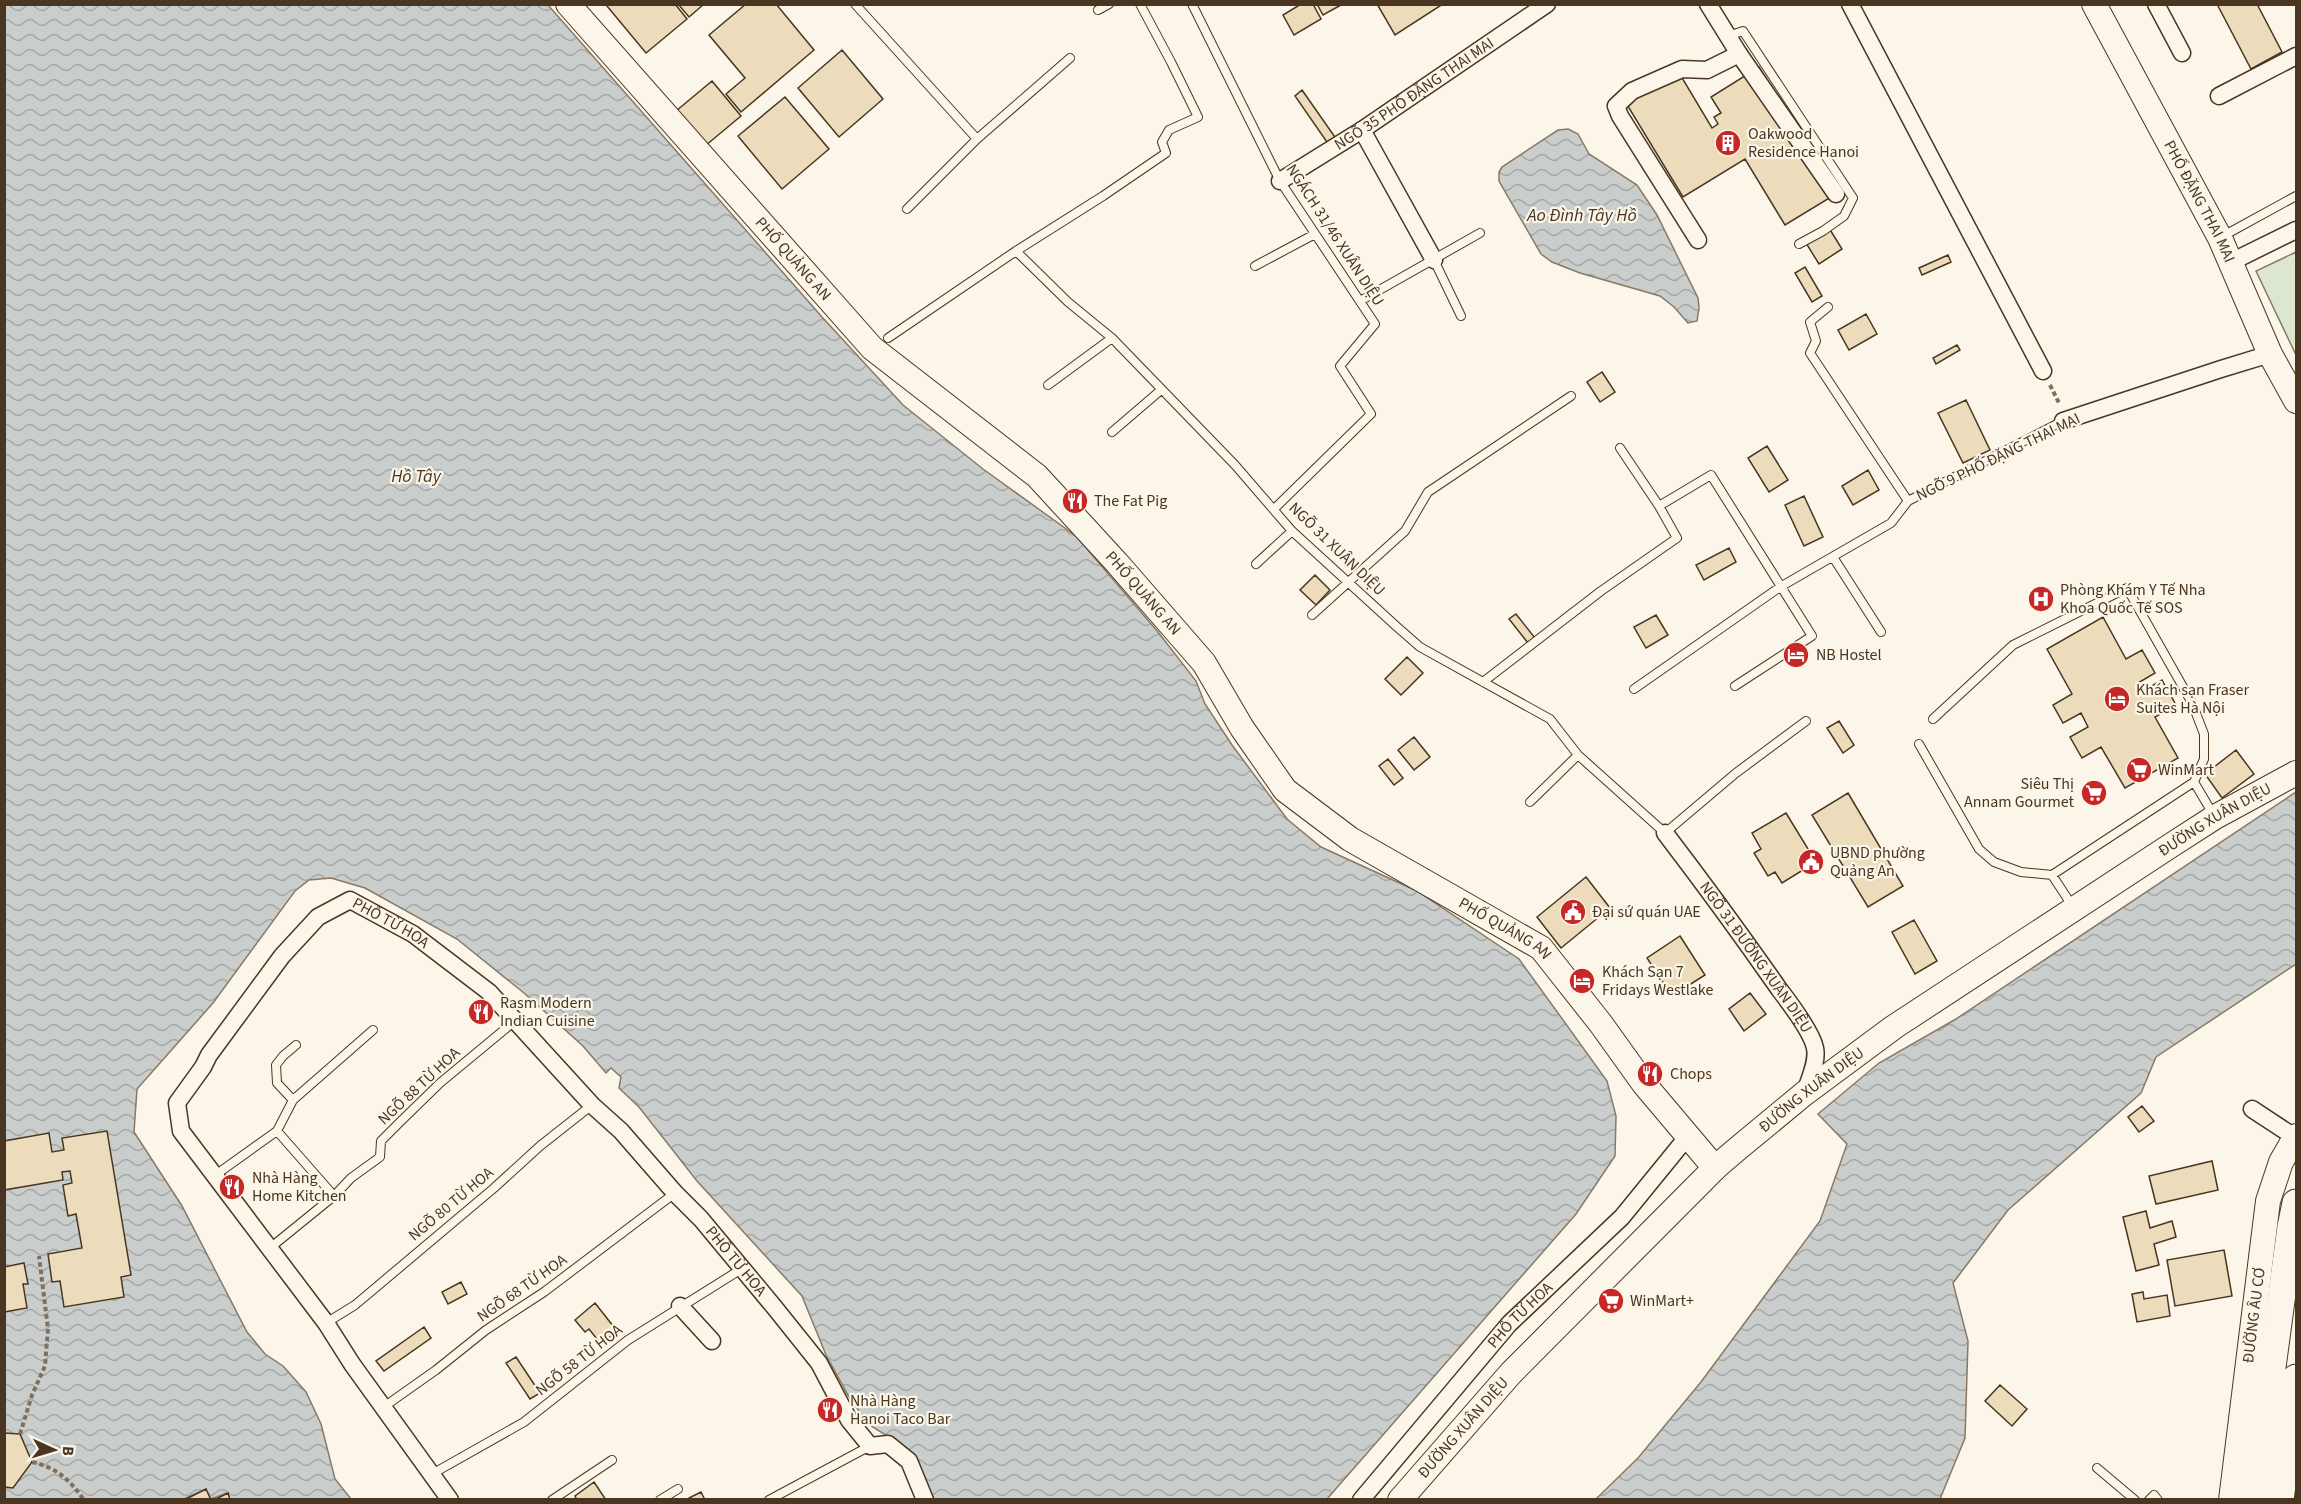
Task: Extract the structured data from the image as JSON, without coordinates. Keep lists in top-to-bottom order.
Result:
{
  "streets": {
    "main road": ["ĐƯỜNG ÂU CƠ"],
    "street": [
      "NGÕ 35 PHỐ ĐẶNG THAI MAI",
      "PHỐ ĐẶNG THAI MAI",
      "PHỐ QUẢNG AN",
      "NGÕ 9 PHỐ ĐẶNG THAI MAI",
      "ĐƯỜNG XUÂN DIỆU",
      "PHỐ TỪ HOA",
      "NGÕ 31 ĐƯỜNG XUÂN DIỆU"
    ],
    "lane": [
      "NGÁCH 31/46 XUÂN DIỆU",
      "NGÕ 31 XUÂN DIỆU",
      "NGÕ 88 TỪ HOA",
      "NGÕ 80 TỪ HOA",
      "NGÕ 68 TỪ HOA",
      "NGÕ 58 TỪ HOA"
    ]
  },
  "crossings": [
    ["NGÕ 35 PHỐ ĐẶNG THAI MAI", "NGÁCH 31/46 XUÂN DIỆU"],
    ["PHỐ ĐẶNG THAI MAI", "NGÕ 9 PHỐ ĐẶNG THAI MAI"],
    ["NGÁCH 31/46 XUÂN DIỆU", "NGÕ 31 XUÂN DIỆU"],
    ["PHỐ QUẢNG AN", "ĐƯỜNG XUÂN DIỆU"],
    ["PHỐ QUẢNG AN", "PHỐ TỪ HOA"],
    ["NGÕ 31 XUÂN DIỆU", "NGÕ 31 ĐƯỜNG XUÂN DIỆU"],
    ["ĐƯỜNG XUÂN DIỆU", "NGÕ 31 ĐƯỜNG XUÂN DIỆU"],
    ["PHỐ TỪ HOA", "NGÕ 88 TỪ HOA"],
    ["PHỐ TỪ HOA", "NGÕ 80 TỪ HOA"],
    ["PHỐ TỪ HOA", "NGÕ 68 TỪ HOA"],
    ["PHỐ TỪ HOA", "NGÕ 58 TỪ HOA"]
  ],
  "water": ["Ao Đình Tây Hồ", "Hồ Tây"],
  "places": {
    "building": ["Oakwood Residence Hanoi"],
    "restaurant": [
      "The Fat Pig",
      "Rasm Modern Indian Cuisine",
      "Chops",
      "Nhà Hàng Home Kitchen",
      "Nhà Hàng Hanoi Taco Bar"
    ],
    "hospital": ["Phòng Khám Y Tế Nha Khoa Quốc Tế SOS"],
    "hotel": ["NB Hostel", "Khách sạn Fraser Suites Hà Nội", "Khách Sạn 7 Fridays Westlake"],
    "supermarket": ["WinMart", "Siêu Thị Annam Gourmet", "WinMart+"],
    "public building": ["UBND phường Quảng An", "Đại sứ quán UAE"]
  },
  "north": "right"
}
